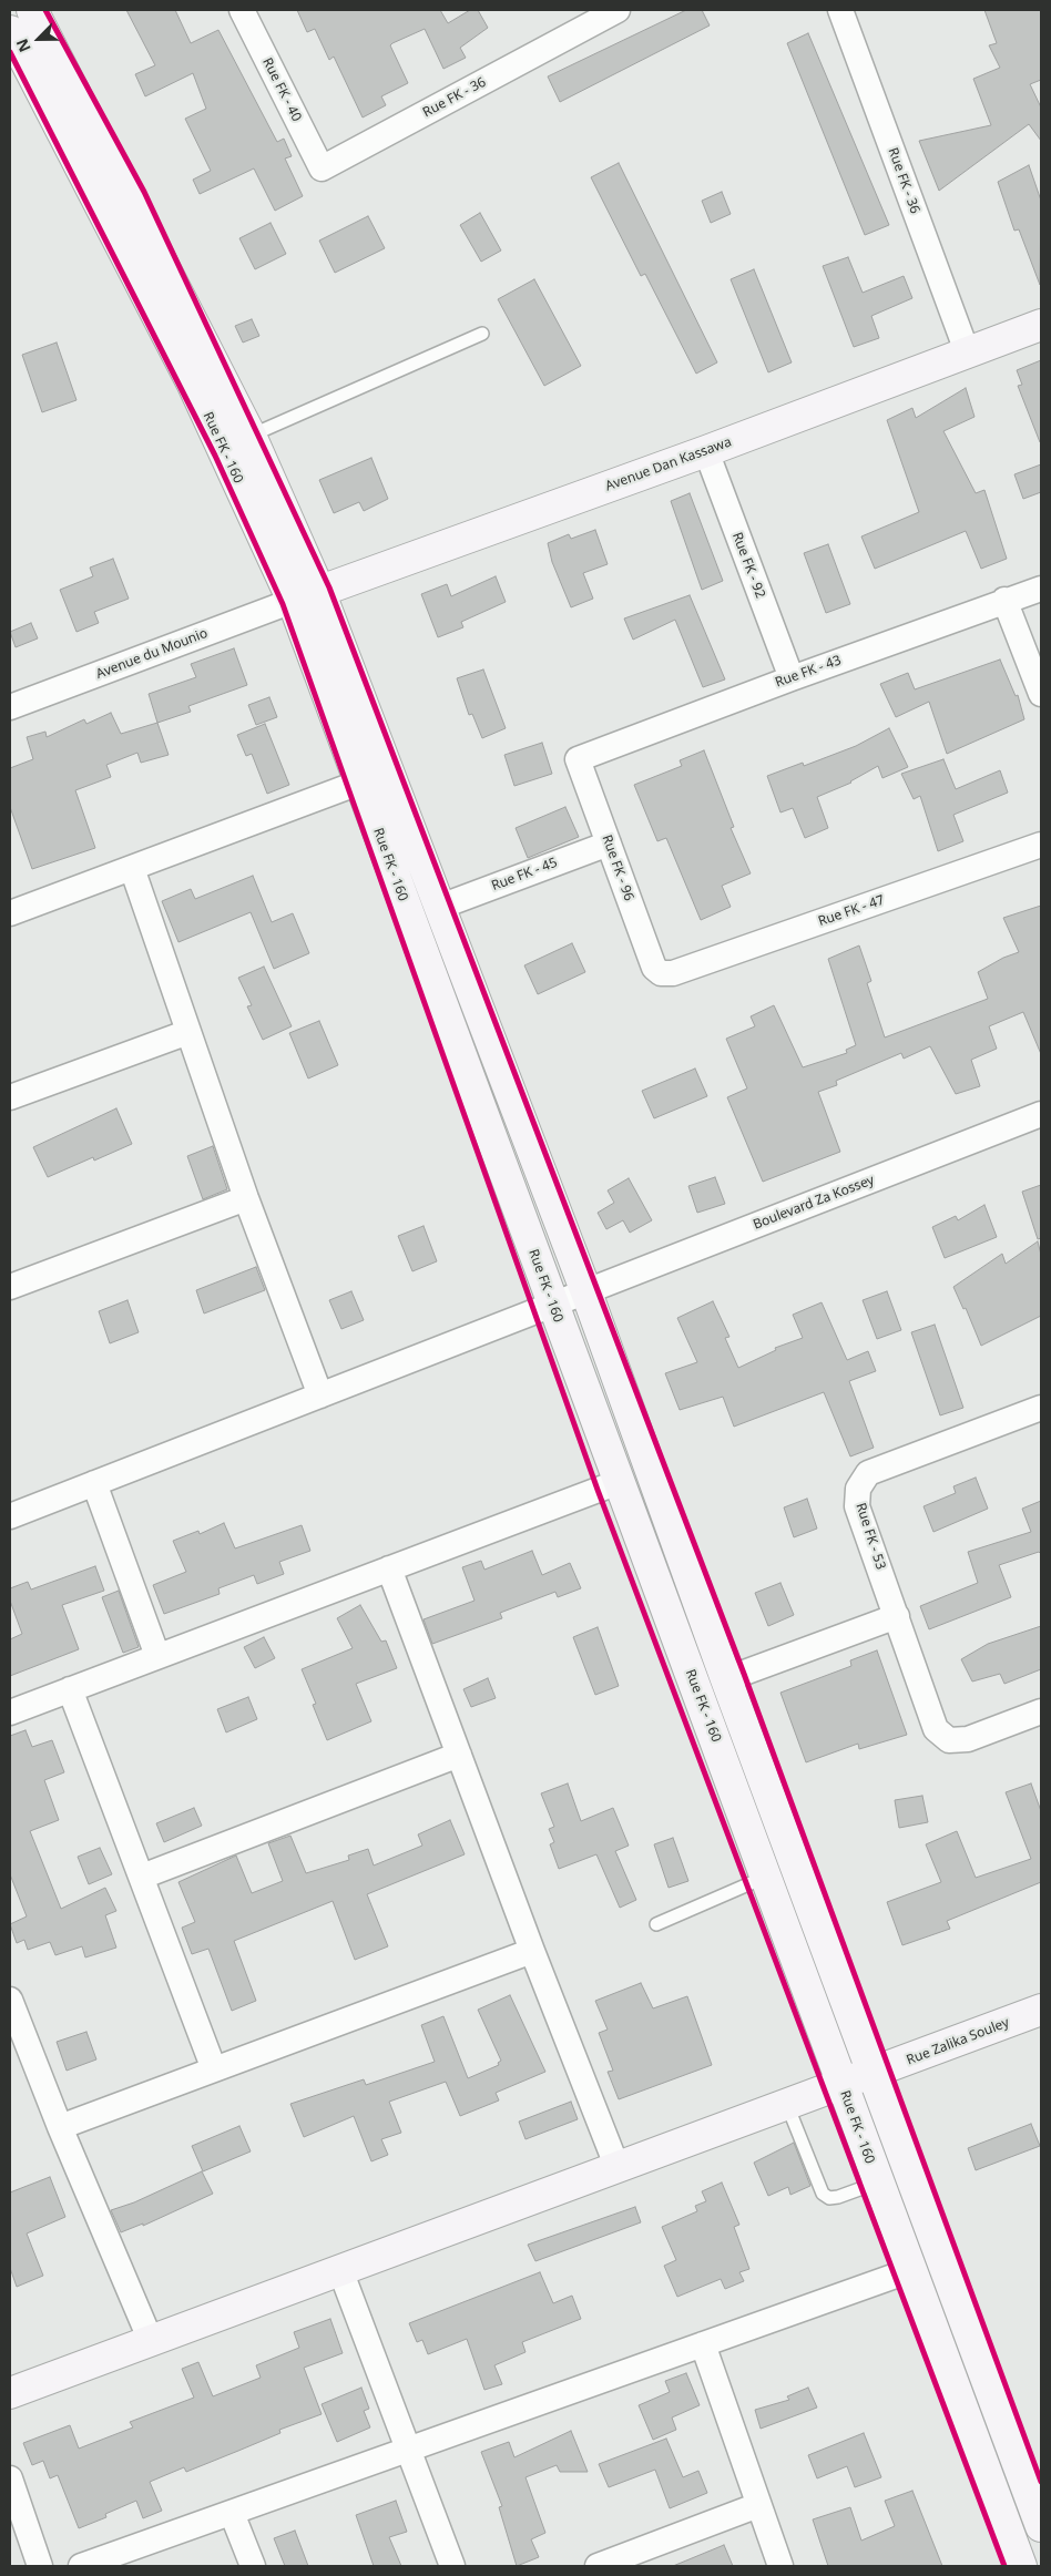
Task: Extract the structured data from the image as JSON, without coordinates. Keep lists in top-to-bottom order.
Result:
{
  "streets": {
    "main road": ["Rue FK - 160", "Avenue Dan Kassawa", "Rue Zalika Souley"],
    "street": [
      "Rue FK - 40",
      "Rue FK - 36",
      "Rue FK - 92",
      "Avenue du Mounio",
      "Rue FK - 43",
      "Rue FK - 96",
      "Rue FK - 45",
      "Rue FK - 47",
      "Boulevard Za Kossey",
      "Rue FK - 53"
    ]
  },
  "crossings": [
    ["Rue FK - 40", "Rue FK - 36"],
    ["Rue FK - 36", "Avenue Dan Kassawa"],
    ["Rue FK - 160", "Avenue Dan Kassawa"],
    ["Rue FK - 160", "Avenue du Mounio"],
    ["Rue FK - 160", "Rue FK - 45"],
    ["Rue FK - 160", "Boulevard Za Kossey"],
    ["Rue FK - 160", "Rue Zalika Souley"],
    ["Avenue Dan Kassawa", "Rue FK - 92"],
    ["Avenue Dan Kassawa", "Avenue du Mounio"],
    ["Rue FK - 92", "Rue FK - 43"],
    ["Rue FK - 43", "Rue FK - 96"],
    ["Rue FK - 96", "Rue FK - 45"],
    ["Rue FK - 96", "Rue FK - 47"]
  ],
  "north": "bottom left"
}
